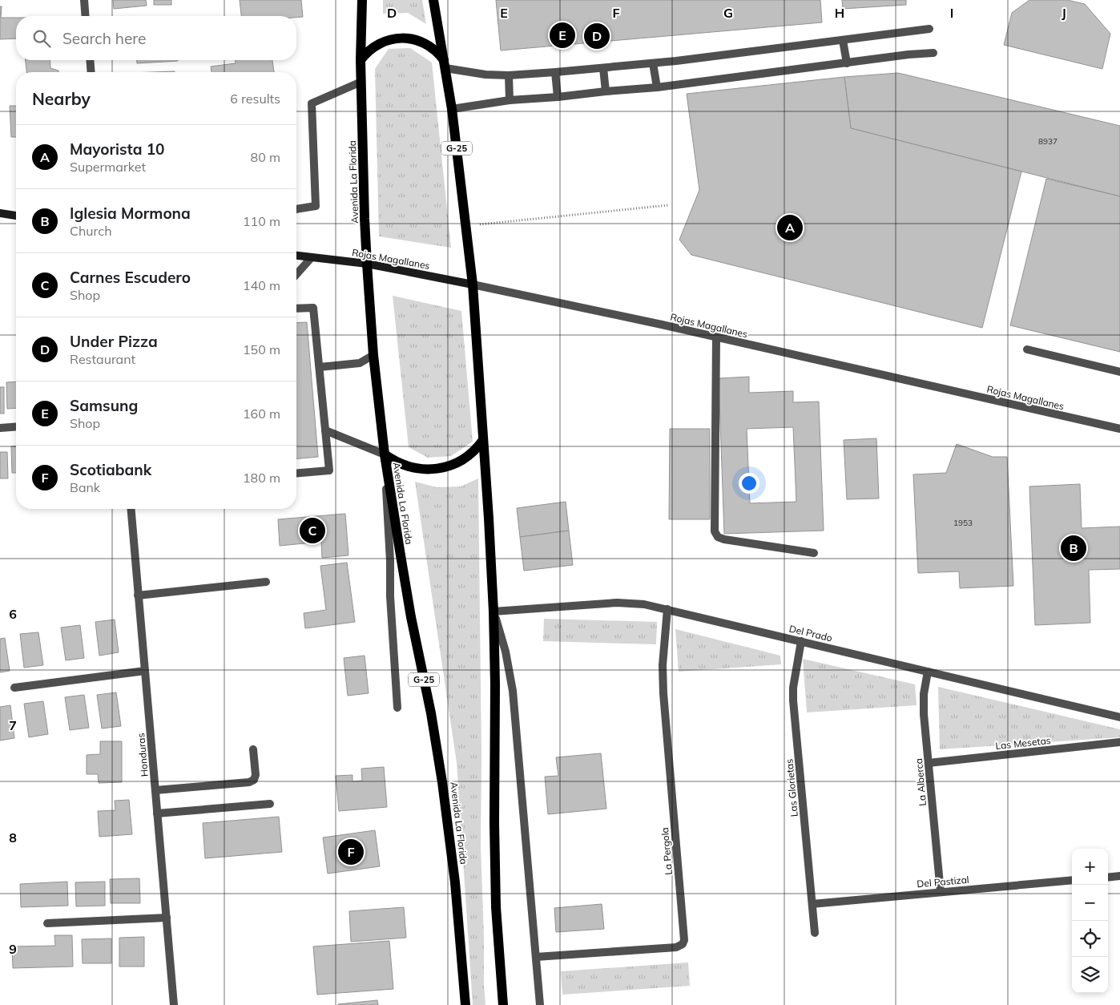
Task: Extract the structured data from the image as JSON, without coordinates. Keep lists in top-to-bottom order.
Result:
{
  "streets": {
    "main road": ["G-25", "Avenida La Florida", "Rojas Magallanes"],
    "street": [
      "Del Prado",
      "Las Mesetas",
      "Honduras",
      "La Alberca",
      "Las Glorietas",
      "La Pergola",
      "Del Pastizal"
    ]
  },
  "crossings": [
    ["G-25", "Rojas Magallanes"],
    ["G-25", "Del Prado"],
    ["Avenida La Florida", "Rojas Magallanes"],
    ["Del Prado", "La Alberca"],
    ["Del Prado", "Las Glorietas"],
    ["Del Prado", "La Pergola"],
    ["Las Mesetas", "La Alberca"],
    ["La Alberca", "Del Pastizal"],
    ["Las Glorietas", "Del Pastizal"]
  ],
  "house_numbers": ["8937", "1953"],
  "page": {
    "search": "Search here",
    "pins": [
      "E",
      "D",
      "A",
      "C",
      "B",
      "F"
    ],
    "heading": ["Nearby", "6 results"],
    "list": [
      {
        "mark": "A",
        "name": "Mayorista 10",
        "note": "Supermarket",
        "value": "80 m"
      },
      {
        "mark": "B",
        "name": "Iglesia Mormona",
        "note": "Church",
        "value": "110 m"
      },
      {
        "mark": "C",
        "name": "Carnes Escudero",
        "note": "Shop",
        "value": "140 m"
      },
      {
        "mark": "D",
        "name": "Under Pizza",
        "note": "Restaurant",
        "value": "150 m"
      },
      {
        "mark": "E",
        "name": "Samsung",
        "note": "Shop",
        "value": "160 m"
      },
      {
        "mark": "F",
        "name": "Scotiabank",
        "note": "Bank",
        "value": "180 m"
      }
    ],
    "map_buttons": ["+", "−"]
  },
  "grid": {
    "columns": [
      "D",
      "E",
      "F",
      "G",
      "H",
      "I",
      "J"
    ],
    "rows": [
      "6",
      "7",
      "8",
      "9"
    ]
  }
}
